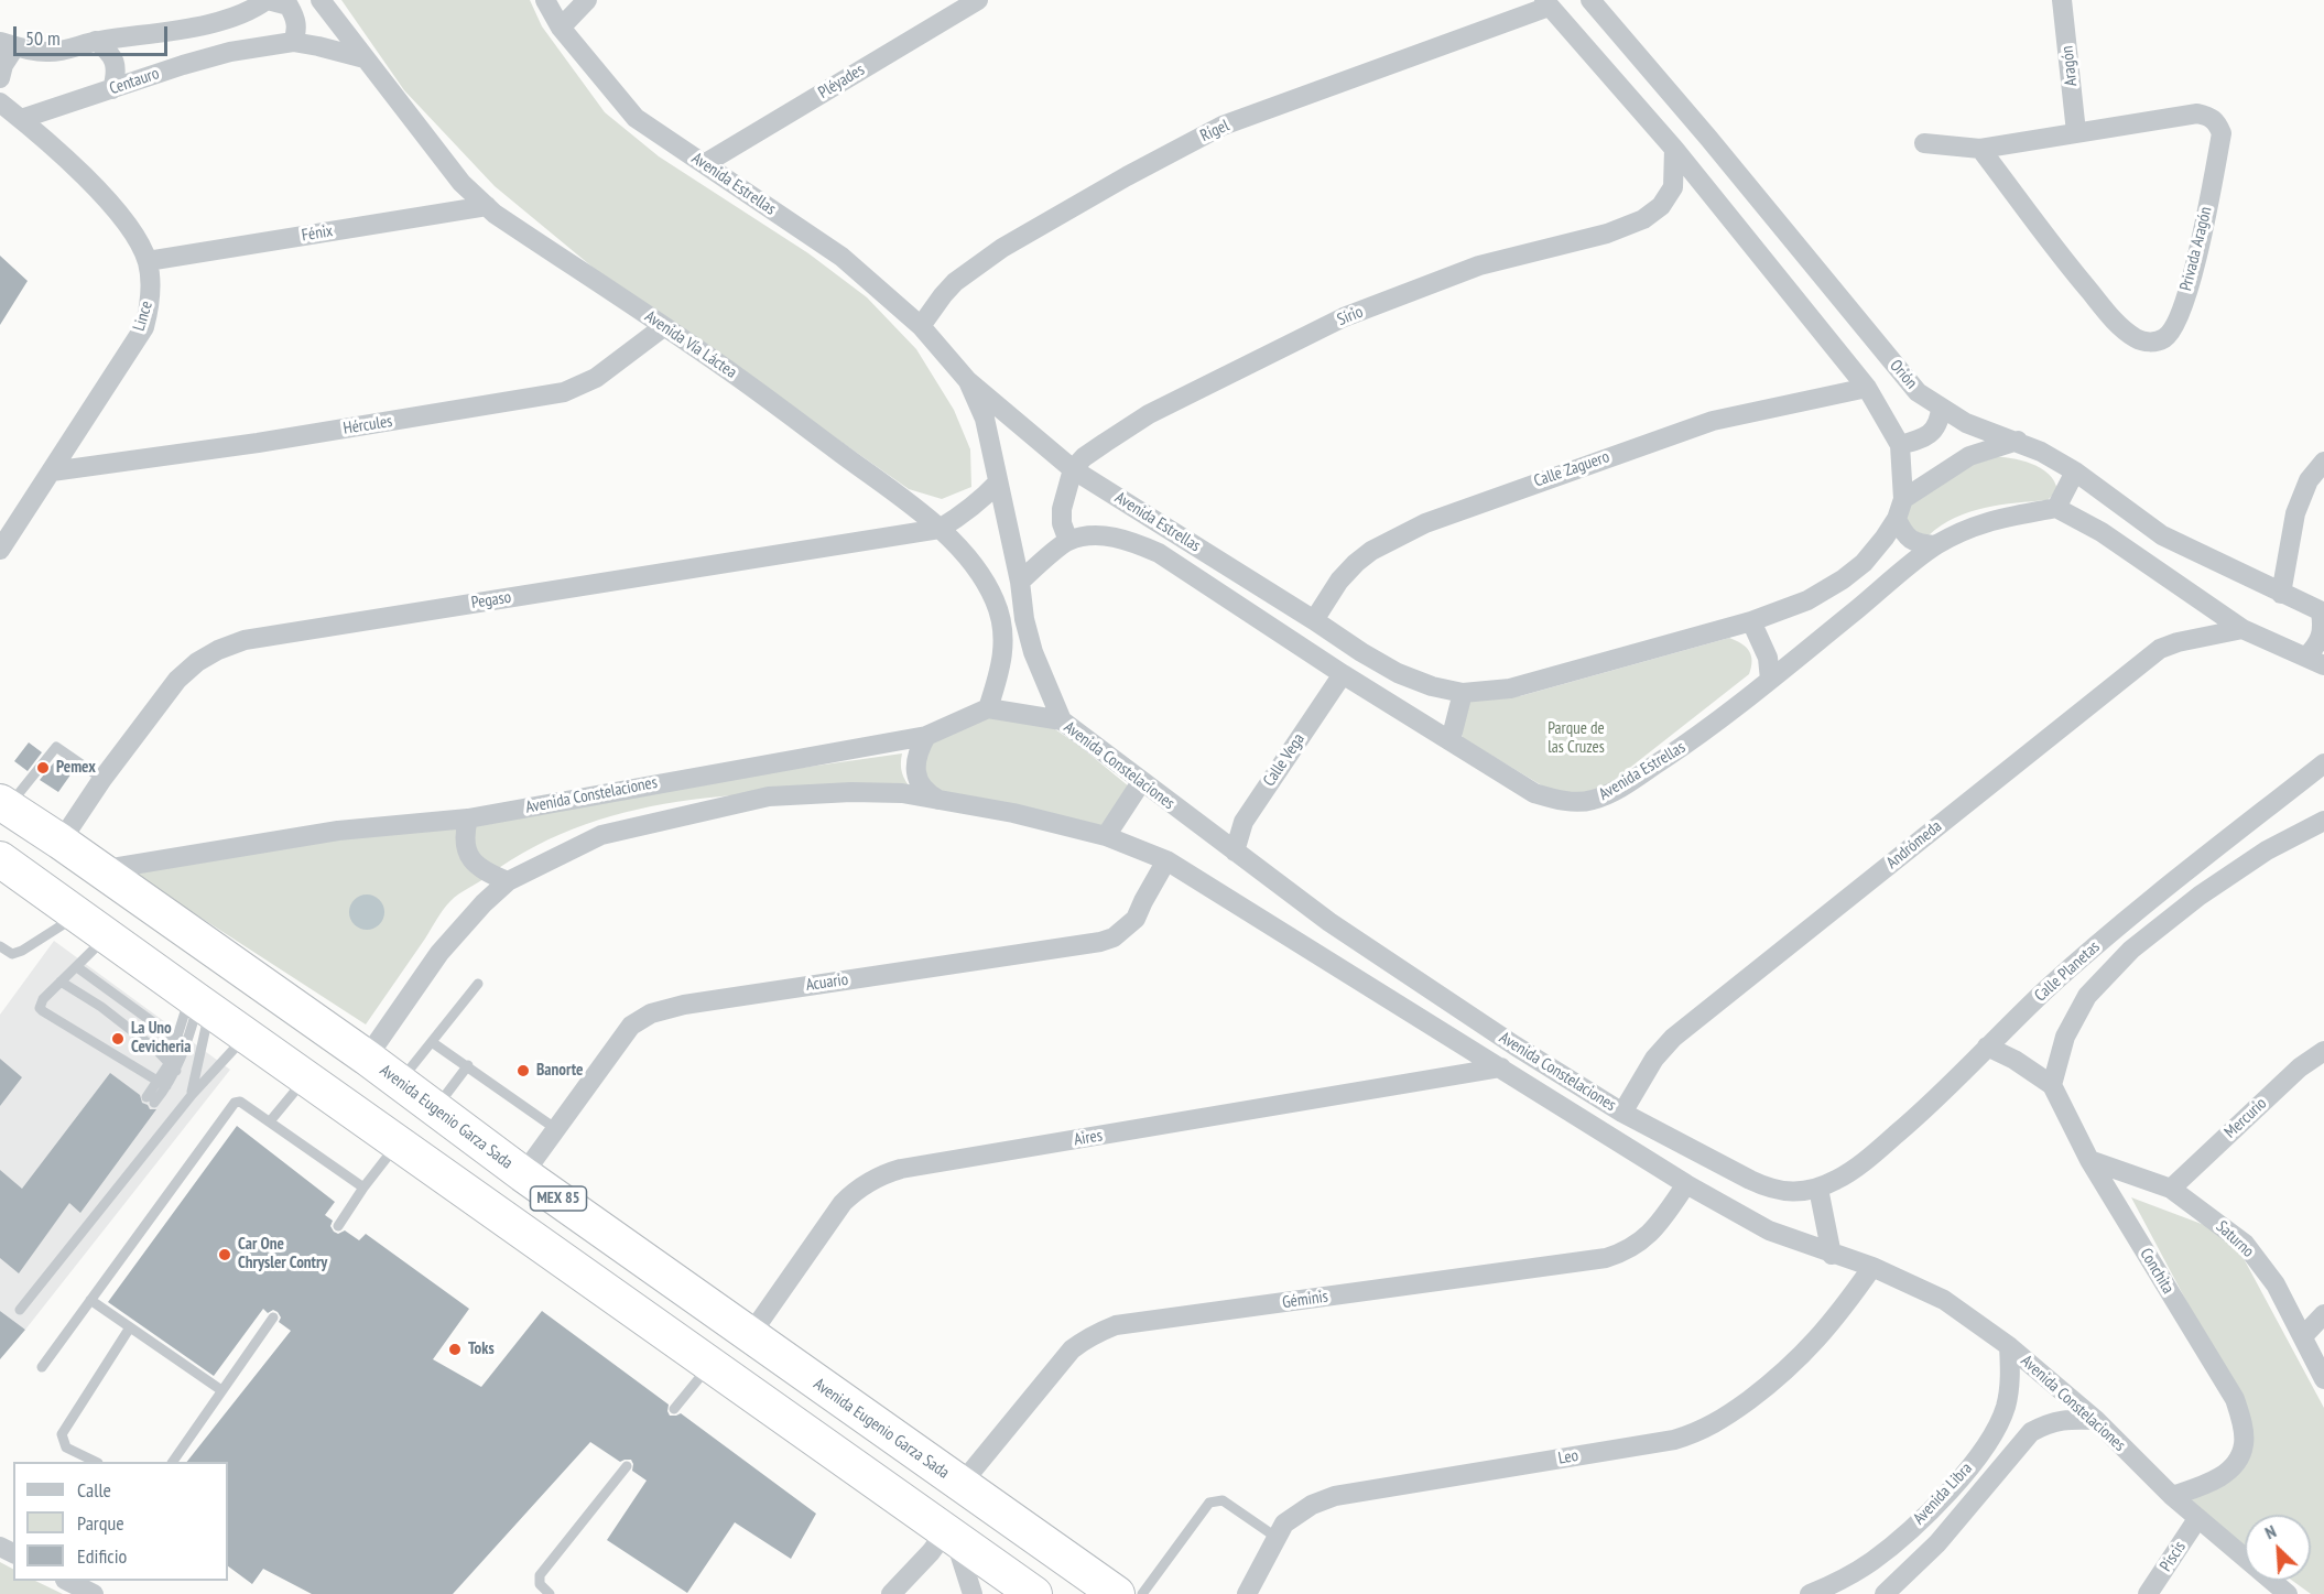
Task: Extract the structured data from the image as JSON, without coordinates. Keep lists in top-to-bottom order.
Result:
{
  "streets": {
    "highway": ["Avenida Eugenio Garza Sada", "MEX 85"],
    "street": [
      "Aragón",
      "Centauro",
      "Pléyades",
      "Rigel",
      "Avenida Estrellas",
      "Fénix",
      "Privada Aragón",
      "Lince",
      "Sirio",
      "Avenida Vía Láctea",
      "Orión",
      "Hércules",
      "Calle Zaguero",
      "Pegaso",
      "Calle Vega",
      "Avenida Constelaciones",
      "Andrómeda",
      "Calle Planetas",
      "Acuario",
      "Mercurio",
      "Aires",
      "Saturno",
      "Conchita",
      "Géminis",
      "Leo",
      "Avenida Libra",
      "Piscis"
    ]
  },
  "crossings": [
    ["Aragón", "Privada Aragón"],
    ["Centauro", "Lince"],
    ["Centauro", "Avenida Vía Láctea"],
    ["Pléyades", "Avenida Estrellas"],
    ["Rigel", "Avenida Estrellas"],
    ["Avenida Estrellas", "Sirio"],
    ["Avenida Estrellas", "Calle Zaguero"],
    ["Avenida Estrellas", "Pegaso"],
    ["Avenida Estrellas", "Calle Vega"],
    ["Fénix", "Lince"],
    ["Fénix", "Avenida Vía Láctea"],
    ["Lince", "Hércules"],
    ["Avenida Vía Láctea", "Hércules"],
    ["Avenida Vía Láctea", "Pegaso"],
    ["Avenida Vía Láctea", "Avenida Constelaciones"],
    ["Pegaso", "Avenida Eugenio Garza Sada"],
    ["Calle Vega", "Avenida Constelaciones"],
    ["Avenida Constelaciones", "Andrómeda"],
    ["Avenida Constelaciones", "Calle Planetas"],
    ["Avenida Constelaciones", "Acuario"],
    ["Avenida Constelaciones", "Avenida Eugenio Garza Sada"],
    ["Avenida Constelaciones", "Aires"],
    ["Avenida Constelaciones", "Conchita"],
    ["Avenida Constelaciones", "Géminis"],
    ["Avenida Constelaciones", "Leo"],
    ["Avenida Constelaciones", "Avenida Libra"],
    ["Avenida Constelaciones", "Piscis"],
    ["Calle Planetas", "Conchita"],
    ["Acuario", "Avenida Eugenio Garza Sada"],
    ["Avenida Eugenio Garza Sada", "Aires"],
    ["Avenida Eugenio Garza Sada", "Géminis"],
    ["Mercurio", "Saturno"],
    ["Saturno", "Conchita"]
  ],
  "parks": ["Parque de las Cruzes"],
  "places": [
    "Pemex",
    "La Uno Cevicheria",
    "Banorte",
    "Car One Chrysler Contry",
    "Toks"
  ],
  "legend": ["Calle", "Parque", "Edificio"],
  "scale_bar": "50 m",
  "north": "top left"
}
